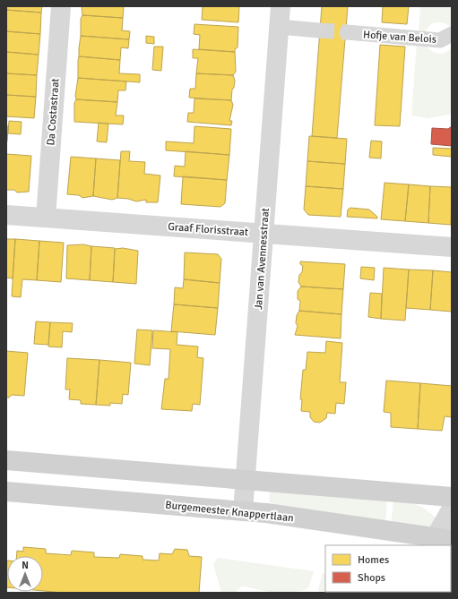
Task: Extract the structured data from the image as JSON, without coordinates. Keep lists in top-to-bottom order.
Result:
{
  "streets": {
    "main road": ["Burgemeester Knappertlaan"],
    "street": [
      "Hofje van Belois",
      "Da Costastraat",
      "Graaf Florisstraat",
      "Jan van Avennesstraat"
    ]
  },
  "crossings": [
    ["Da Costastraat", "Graaf Florisstraat"],
    ["Graaf Florisstraat", "Jan van Avennesstraat"],
    ["Jan van Avennesstraat", "Burgemeester Knappertlaan"]
  ],
  "legend": ["Homes", "Shops"],
  "north": "top"
}
